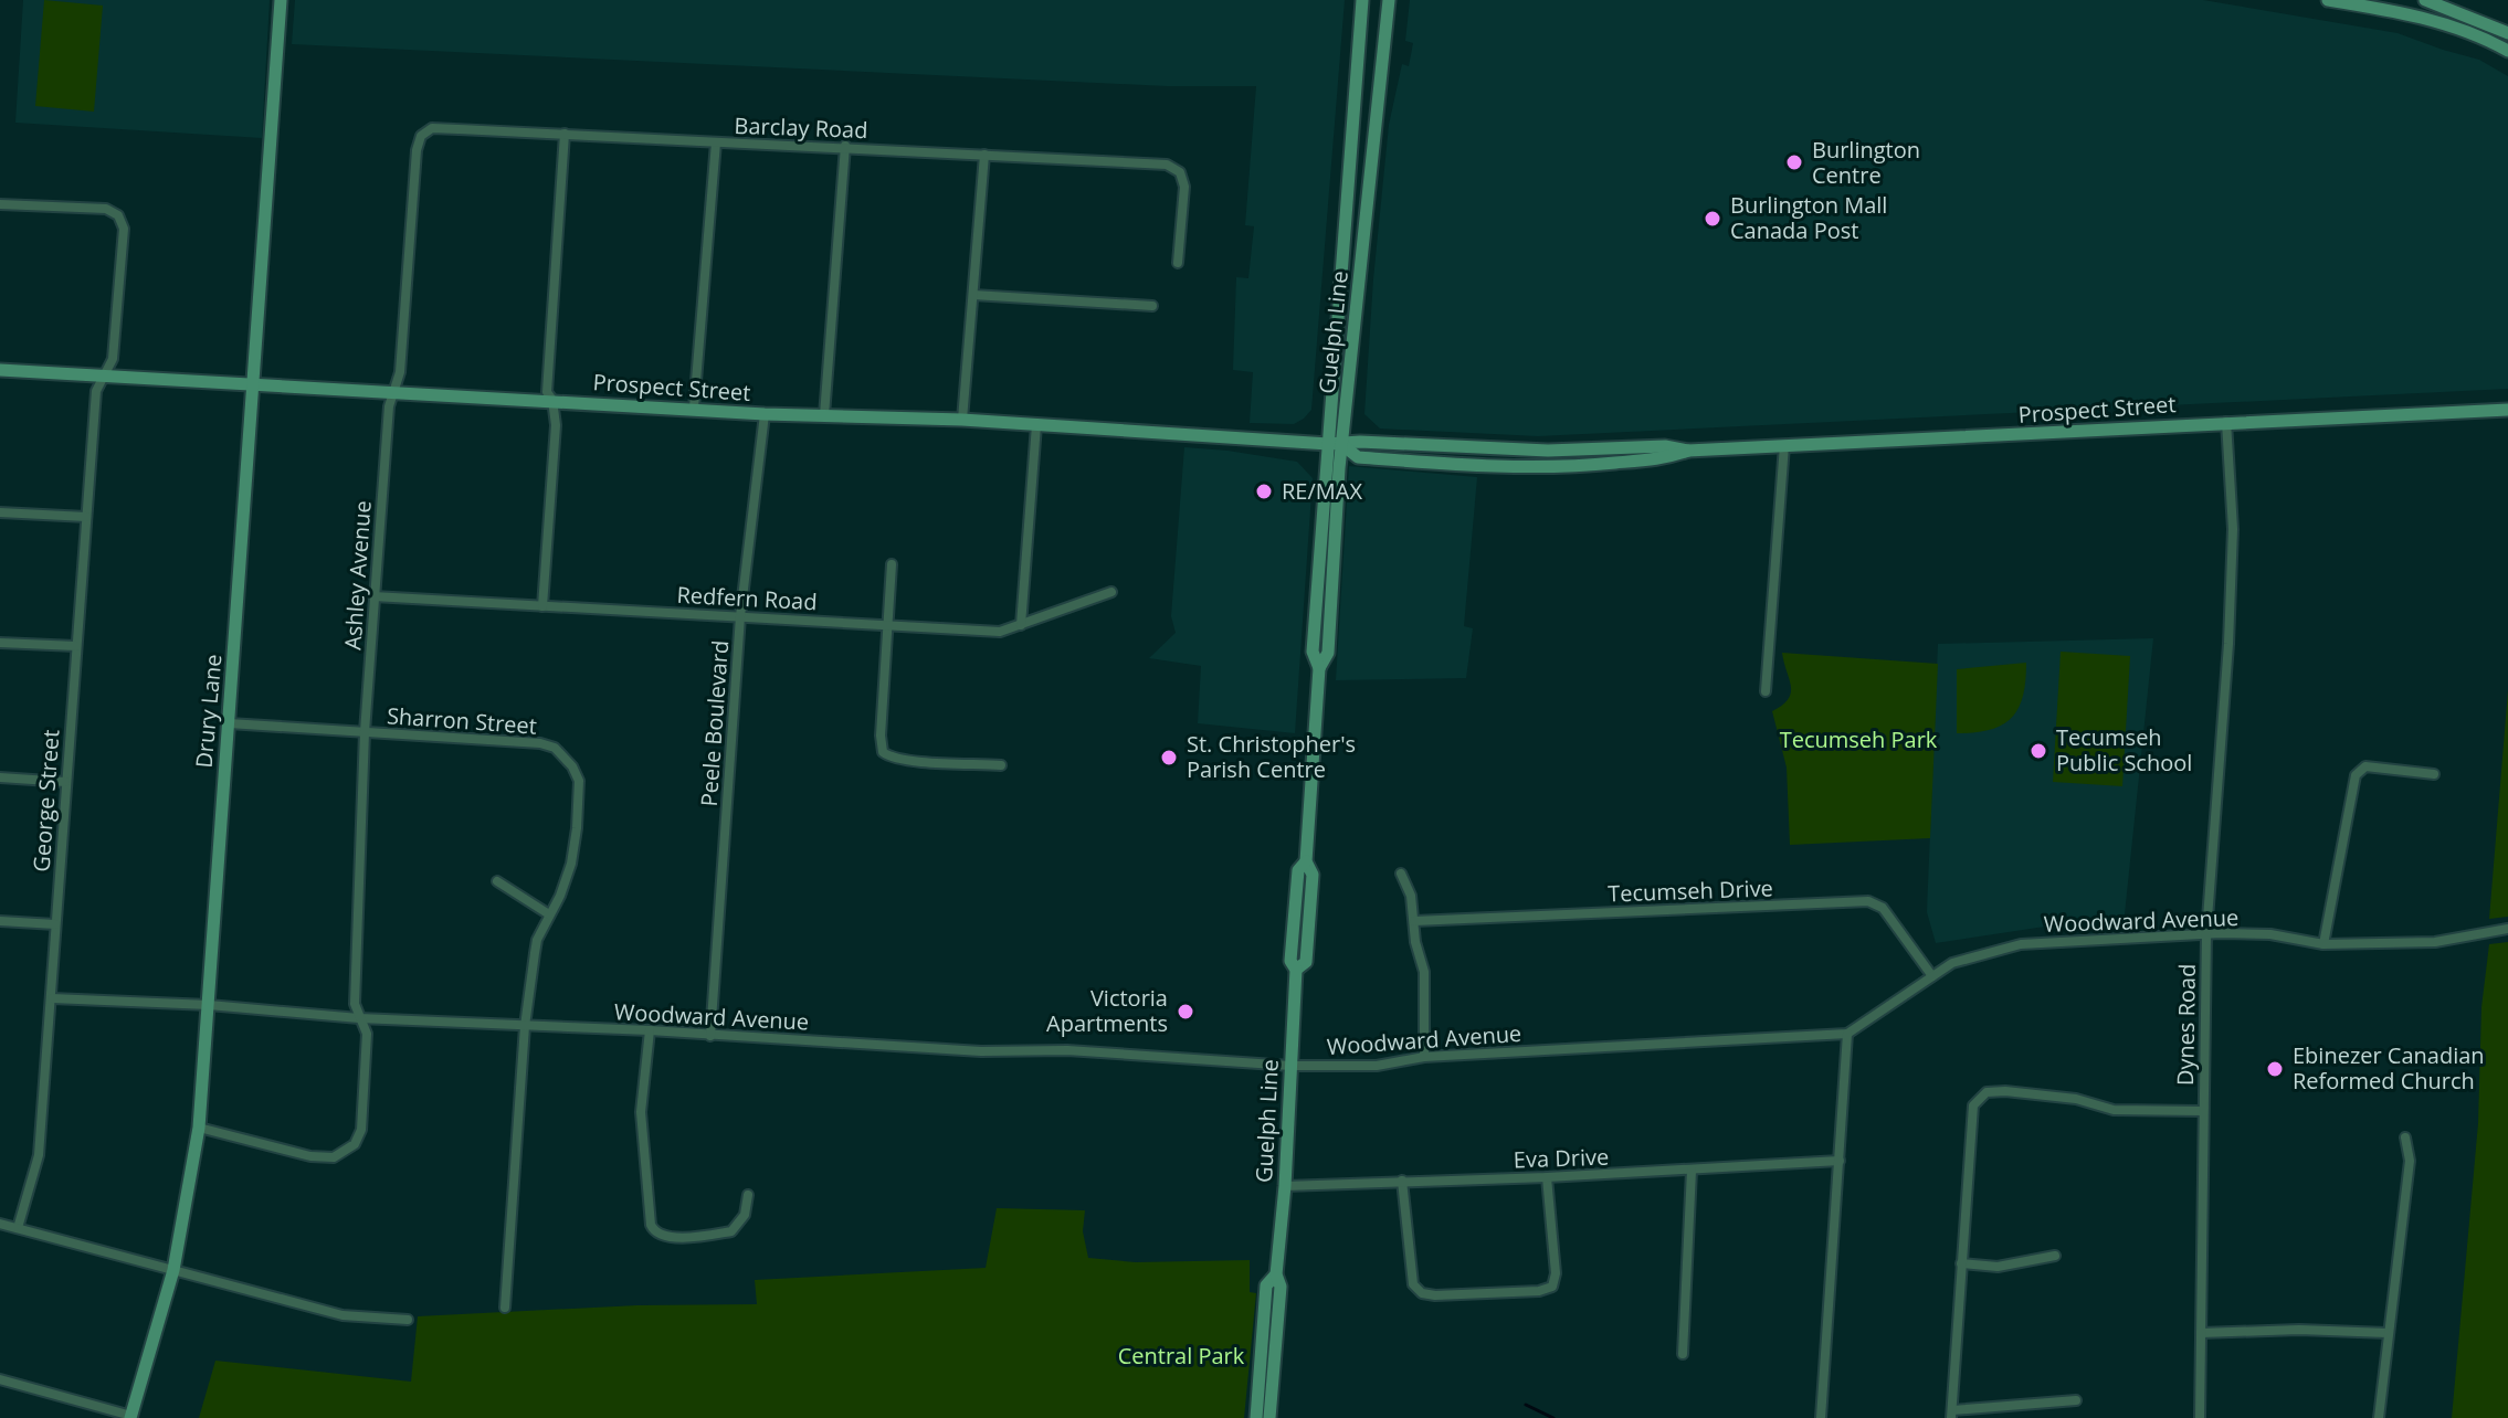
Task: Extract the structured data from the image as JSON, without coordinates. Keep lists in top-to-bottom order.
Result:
{
  "streets": {
    "street": [
      "Barclay Road",
      "Guelph Line",
      "Prospect Street",
      "Ashley Avenue",
      "Redfern Road",
      "Drury Lane",
      "Sharron Street",
      "Peele Boulevard",
      "George Street",
      "Tecumseh Drive",
      "Woodward Avenue",
      "Dynes Road",
      "Eva Drive"
    ]
  },
  "crossings": [
    ["Barclay Road", "Ashley Avenue"],
    ["Guelph Line", "Prospect Street"],
    ["Guelph Line", "Woodward Avenue"],
    ["Guelph Line", "Eva Drive"],
    ["Prospect Street", "Ashley Avenue"],
    ["Prospect Street", "Drury Lane"],
    ["Prospect Street", "Peele Boulevard"],
    ["Prospect Street", "George Street"],
    ["Prospect Street", "Dynes Road"],
    ["Ashley Avenue", "Redfern Road"],
    ["Ashley Avenue", "Drury Lane"],
    ["Ashley Avenue", "Sharron Street"],
    ["Ashley Avenue", "Woodward Avenue"],
    ["Redfern Road", "Peele Boulevard"],
    ["Drury Lane", "Sharron Street"],
    ["Drury Lane", "Woodward Avenue"],
    ["Sharron Street", "Woodward Avenue"],
    ["Peele Boulevard", "Woodward Avenue"],
    ["George Street", "Woodward Avenue"],
    ["Tecumseh Drive", "Woodward Avenue"],
    ["Woodward Avenue", "Dynes Road"]
  ],
  "parks": ["Tecumseh Park", "Central Park"],
  "places": [
    "Burlington Centre",
    "Burlington Mall Canada Post",
    "RE/MAX",
    "Tecumseh Public School",
    "St. Christopher's Parish Centre",
    "Victoria Apartments",
    "Ebinezer Canadian Reformed Church"
  ]
}
